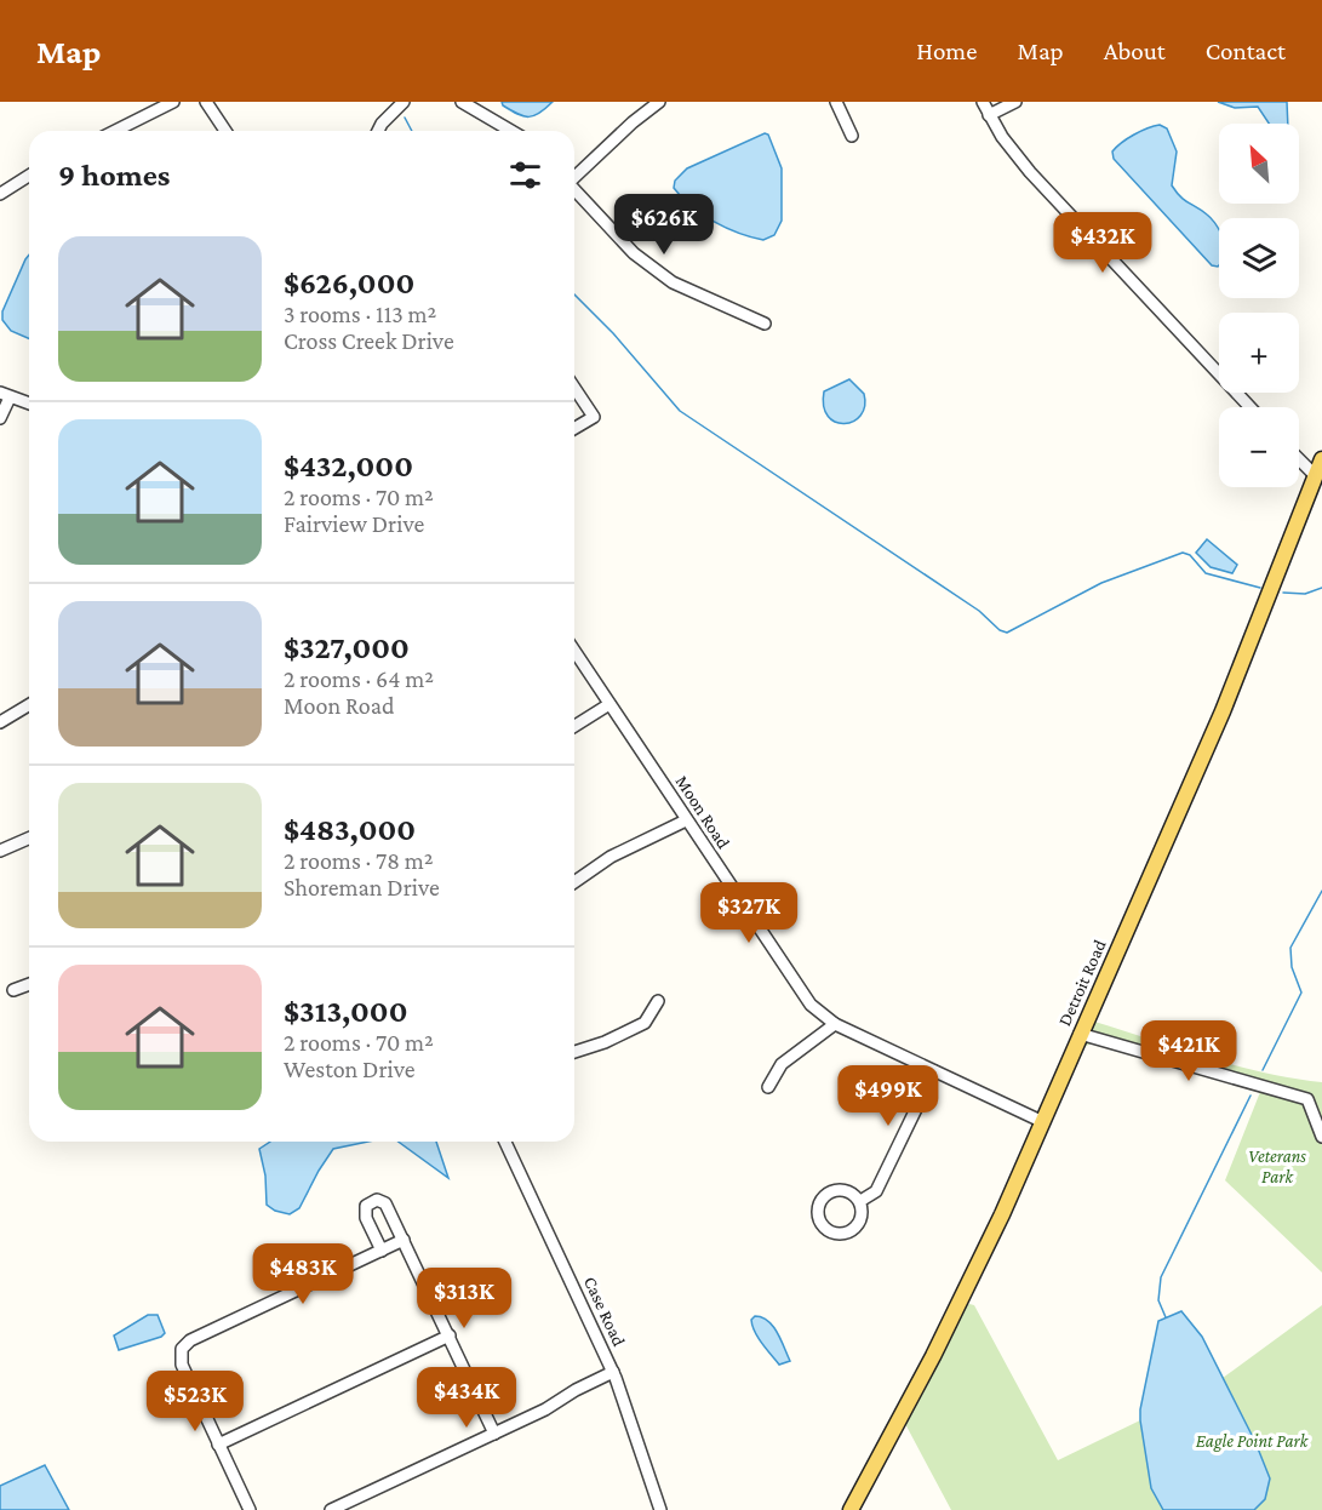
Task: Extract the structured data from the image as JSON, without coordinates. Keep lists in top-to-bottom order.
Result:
{
  "streets": {
    "main road": ["Detroit Road"],
    "street": ["Moon Road", "Case Road"]
  },
  "crossings": [
    ["Moon Road", "Detroit Road"]
  ],
  "parks": ["Veterans Park", "Eagle Point Park"],
  "north": "top left",
  "page": {
    "header": "Map",
    "nav": [
      "Home",
      "Map",
      "About",
      "Contact"
    ],
    "map_buttons": ["+", "−"],
    "heading": "9 homes",
    "price": [
      "$626K",
      "$432K",
      "$327K",
      "$421K",
      "$499K",
      "$483K",
      "$313K",
      "$434K",
      "$523K"
    ],
    "list": [
      {
        "name": "$626,000",
        "note": "3 rooms · 113 m² · Cross Creek Drive"
      },
      {
        "name": "$432,000",
        "note": "2 rooms · 70 m² · Fairview Drive"
      },
      {
        "name": "$327,000",
        "note": "2 rooms · 64 m² · Moon Road"
      },
      {
        "name": "$483,000",
        "note": "2 rooms · 78 m² · Shoreman Drive"
      },
      {
        "name": "$313,000",
        "note": "2 rooms · 70 m² · Weston Drive"
      }
    ]
  }
}
